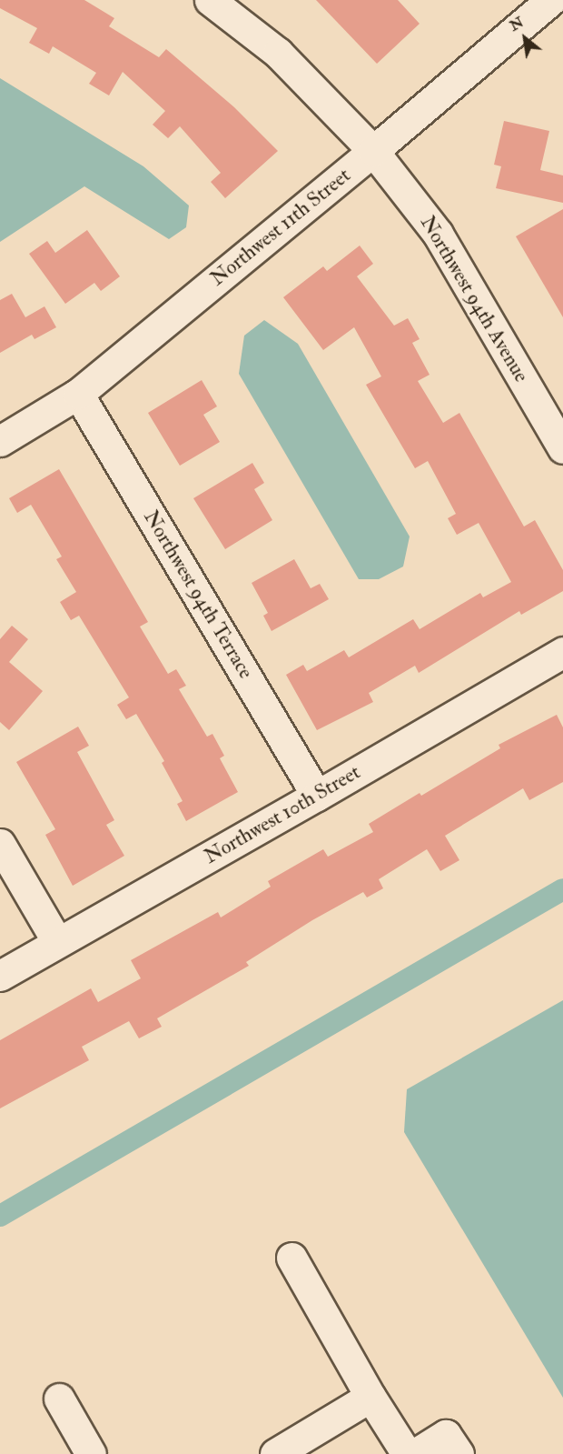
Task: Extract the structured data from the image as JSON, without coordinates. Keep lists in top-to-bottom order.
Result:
{
  "streets": {
    "street": [
      "Northwest 11th Street",
      "Northwest 94th Avenue",
      "Northwest 94th Terrace",
      "Northwest 10th Street"
    ]
  },
  "crossings": [
    ["Northwest 11th Street", "Northwest 94th Avenue"],
    ["Northwest 11th Street", "Northwest 94th Terrace"],
    ["Northwest 94th Terrace", "Northwest 10th Street"]
  ],
  "north": "top left"
}
